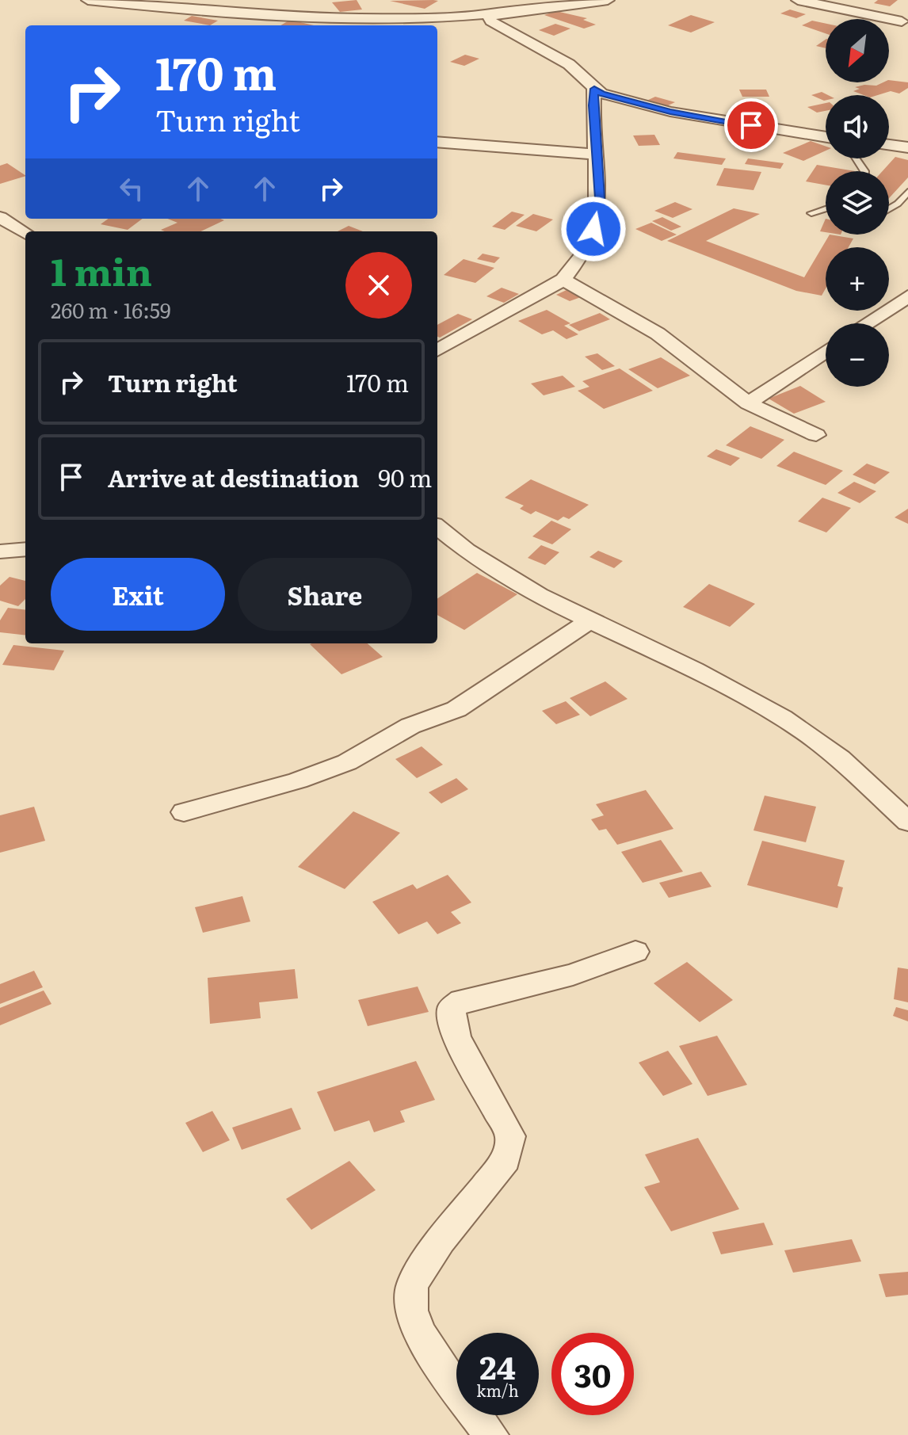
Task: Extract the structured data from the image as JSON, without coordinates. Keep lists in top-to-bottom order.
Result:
{
  "north": "bottom left",
  "page": {
    "map_buttons": ["+", "−"],
    "turn": ["170 m", "Turn right"],
    "heading": ["1 min", "260 m · 16:59"],
    "list": [
      {
        "name": "Turn right",
        "value": "170 m"
      },
      {
        "name": "Arrive at destination",
        "value": "90 m"
      }
    ],
    "buttons": ["Exit", "Share"],
    "speed": "24 km/h",
    "limit": "30"
  }
}
